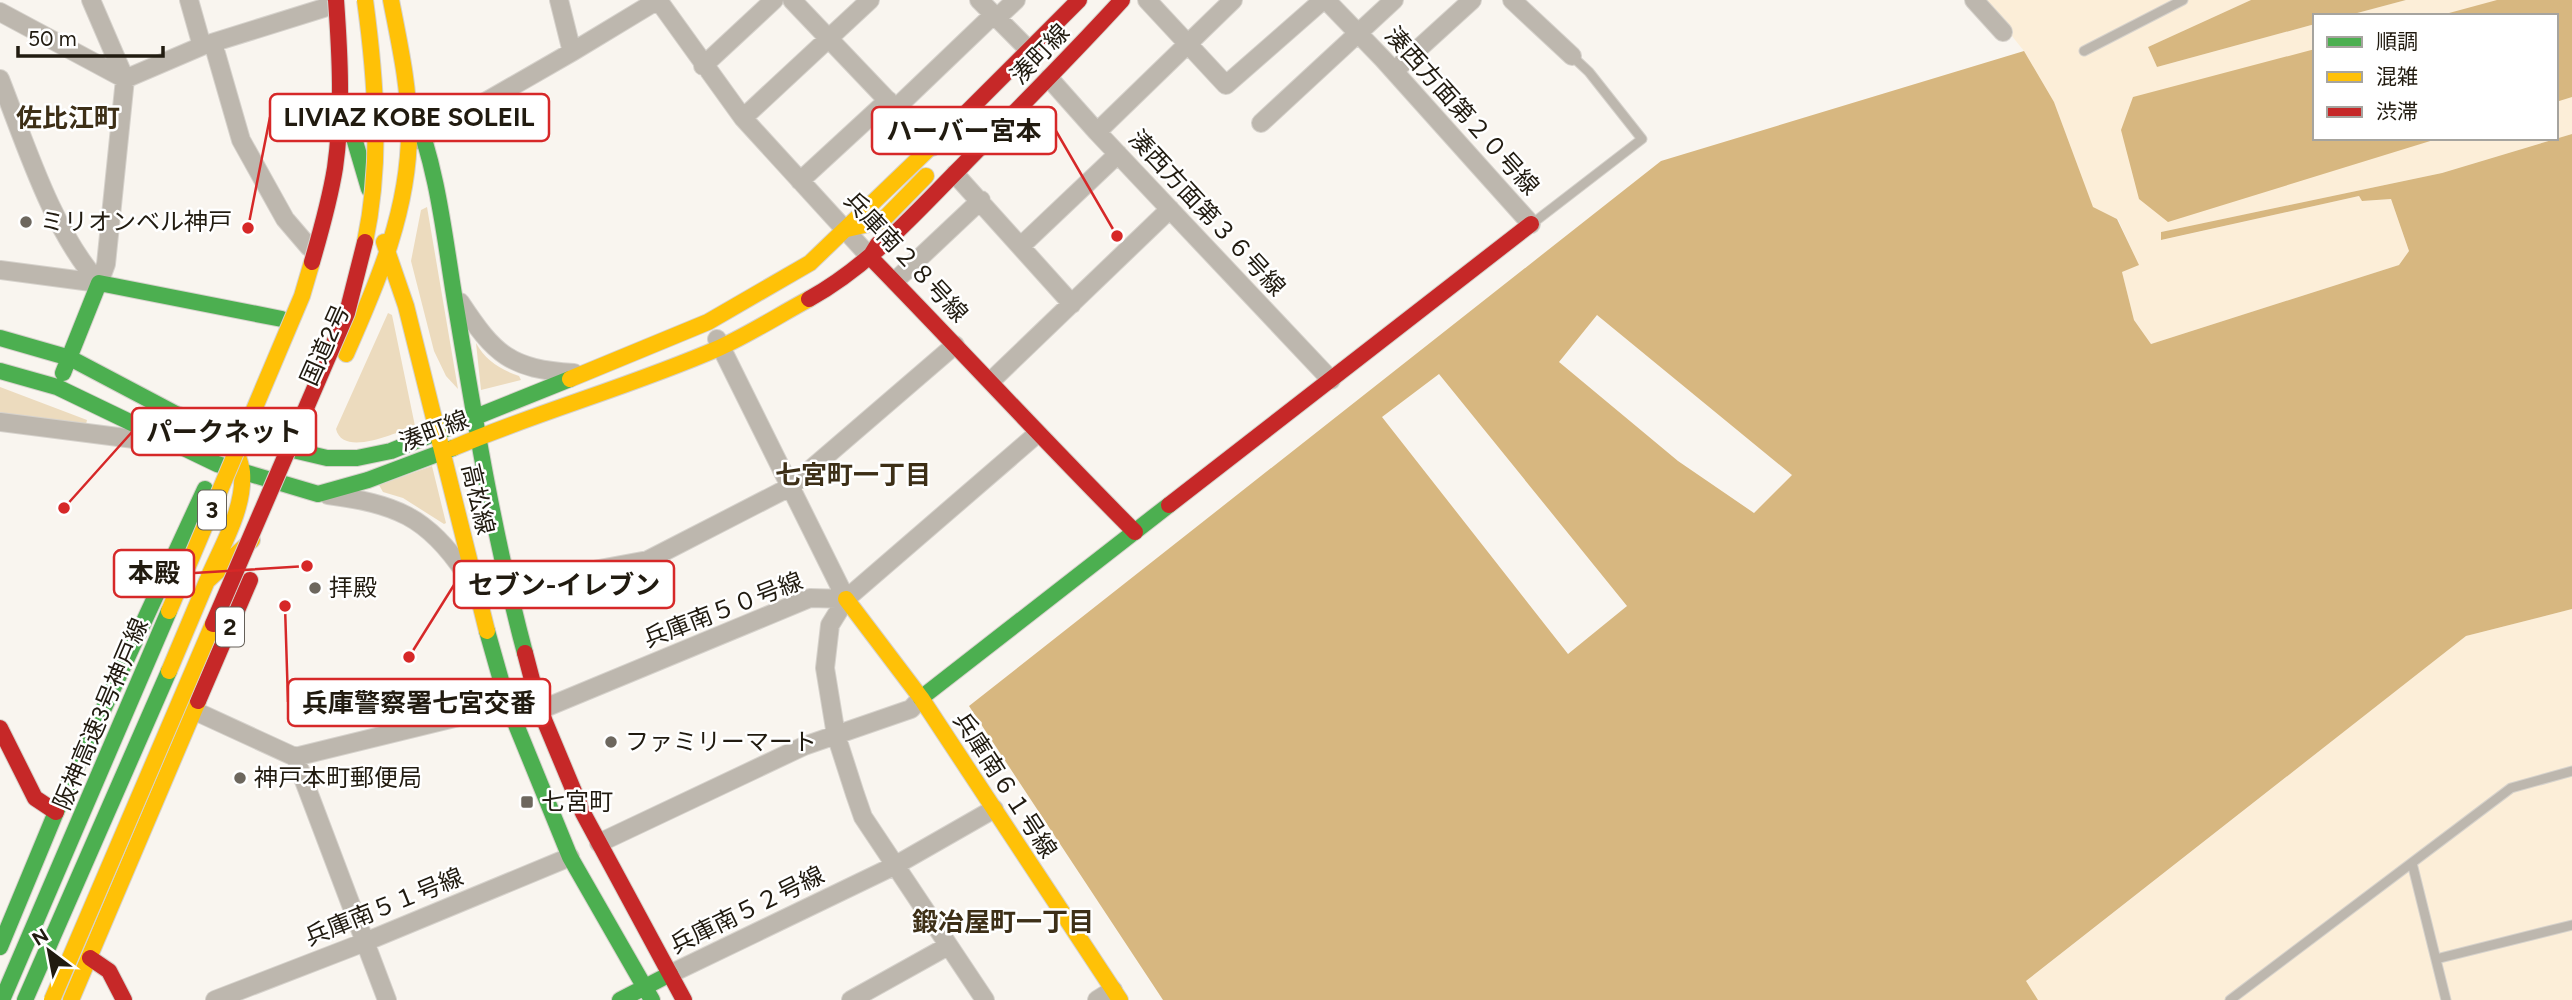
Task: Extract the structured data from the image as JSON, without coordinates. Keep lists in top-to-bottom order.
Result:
{
  "streets": {
    "main road": [
      "湊町線",
      "兵庫南２８号線",
      "国道2号",
      "高松線",
      "3",
      "2",
      "阪神高速3号神戸線",
      "兵庫南６１号線",
      "兵庫南５２号線"
    ],
    "street": [
      "湊西方面第２０号線",
      "湊西方面第３６号線",
      "兵庫南５０号線",
      "兵庫南５１号線"
    ]
  },
  "crossings": [
    ["湊町線", "湊西方面第３６号線"],
    ["湊町線", "兵庫南２８号線"],
    ["湊町線", "国道2号"],
    ["湊町線", "高松線"],
    ["国道2号", "高松線"],
    ["国道2号", "阪神高速3号神戸線"],
    ["高松線", "兵庫南５０号線"],
    ["高松線", "兵庫南５１号線"],
    ["高松線", "兵庫南５２号線"],
    ["兵庫南５０号線", "兵庫南６１号線"],
    ["兵庫南６１号線", "兵庫南５２号線"]
  ],
  "districts": ["佐比江町", "七宮町一丁目", "鍛冶屋町一丁目"],
  "places": {
    "other": [
      "ミリオンベル神戸",
      "LIVIAZ KOBE SOLEIL",
      "ハーバー宮本",
      "パークネット",
      "本殿",
      "拝殿",
      "兵庫警察署七宮交番",
      "セブン-イレブン",
      "ファミリーマート",
      "神戸本町郵便局"
    ],
    "transit": ["七宮町"]
  },
  "legend": ["順調", "混雑", "渋滞"],
  "scale_bar": "50 m",
  "north": "top left"
}
